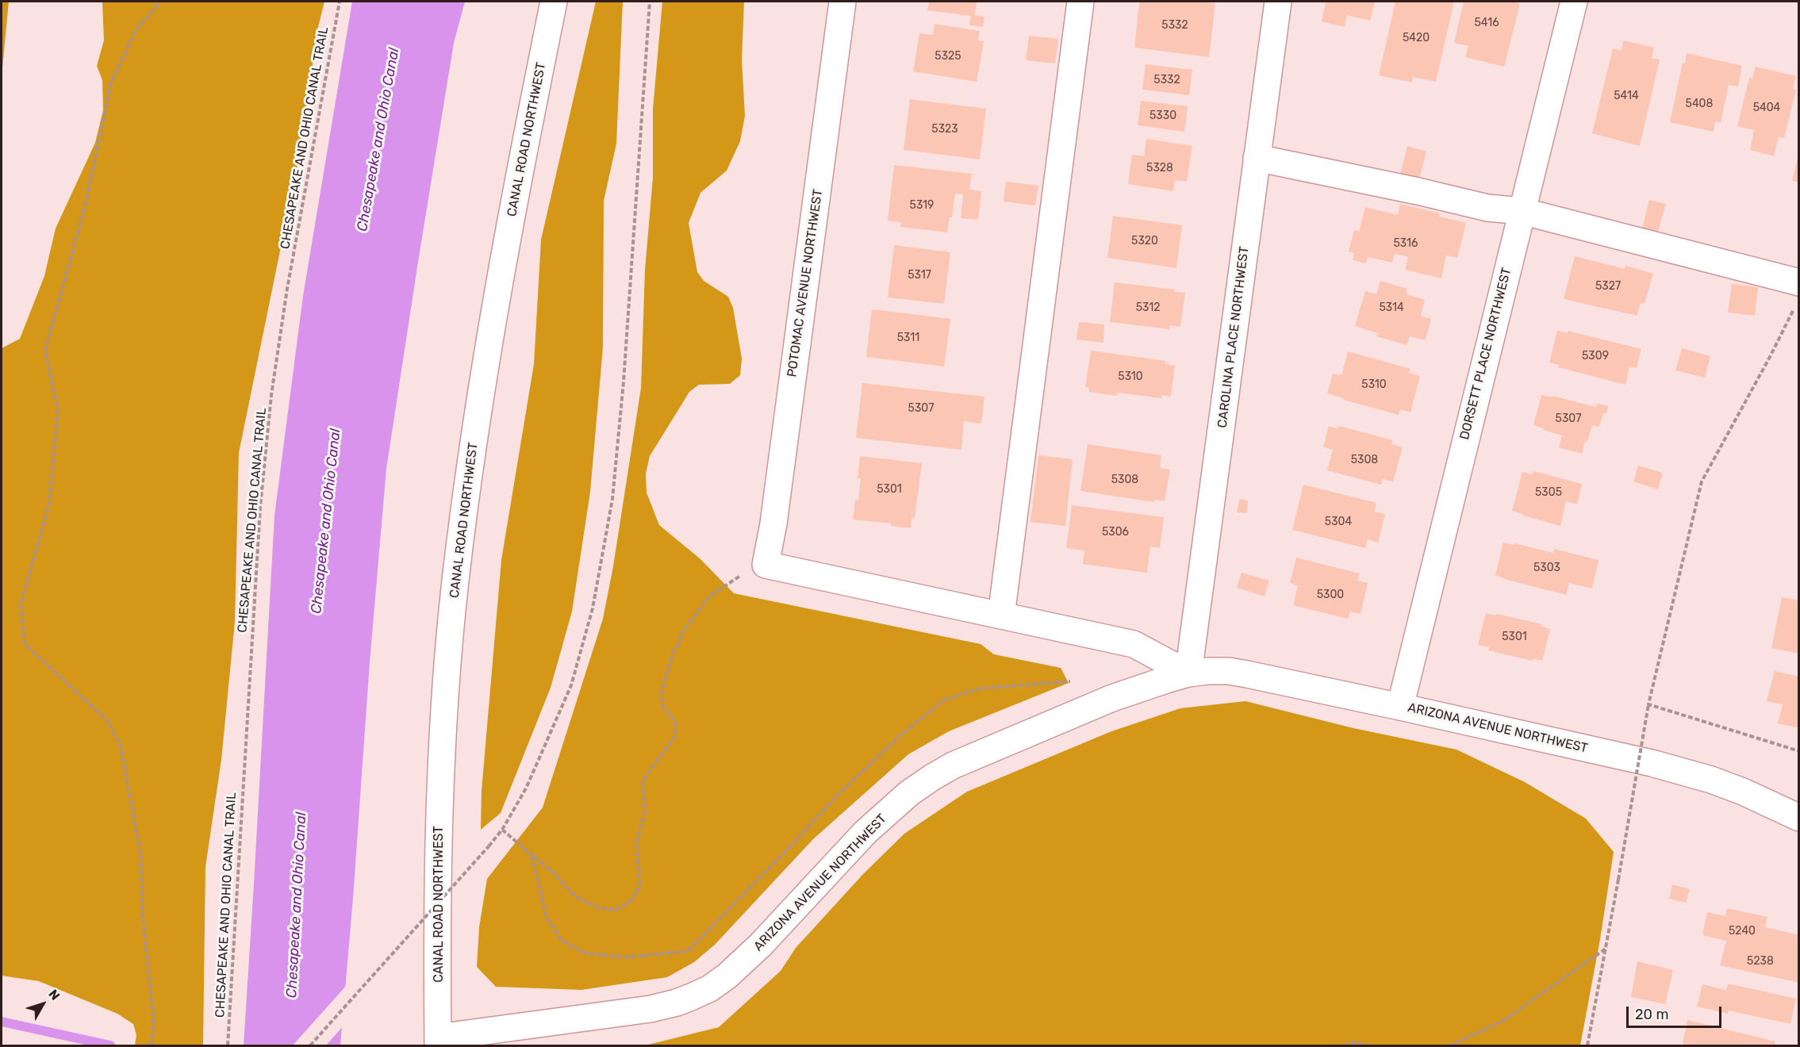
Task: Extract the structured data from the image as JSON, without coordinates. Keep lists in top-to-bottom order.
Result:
{
  "streets": {
    "main road": [
      "CANAL ROAD NORTHWEST",
      "POTOMAC AVENUE NORTHWEST",
      "CAROLINA PLACE NORTHWEST",
      "DORSETT PLACE NORTHWEST",
      "ARIZONA AVENUE NORTHWEST"
    ],
    "path": ["CHESAPEAKE AND OHIO CANAL TRAIL"]
  },
  "crossings": [
    ["CANAL ROAD NORTHWEST", "ARIZONA AVENUE NORTHWEST"],
    ["CAROLINA PLACE NORTHWEST", "ARIZONA AVENUE NORTHWEST"],
    ["DORSETT PLACE NORTHWEST", "ARIZONA AVENUE NORTHWEST"]
  ],
  "water": ["Chesapeake and Ohio Canal"],
  "house_numbers": [
    "5416",
    "5332",
    "5420",
    "5325",
    "5332",
    "5414",
    "5408",
    "5404",
    "5330",
    "5323",
    "5328",
    "5319",
    "5320",
    "5316",
    "5317",
    "5327",
    "5312",
    "5314",
    "5311",
    "5309",
    "5310",
    "5310",
    "5307",
    "5307",
    "5308",
    "5308",
    "5301",
    "5305",
    "5304",
    "5306",
    "5303",
    "5300",
    "5301",
    "5240",
    "5238"
  ],
  "scale_bar": "20 m",
  "north": "top right"
}
